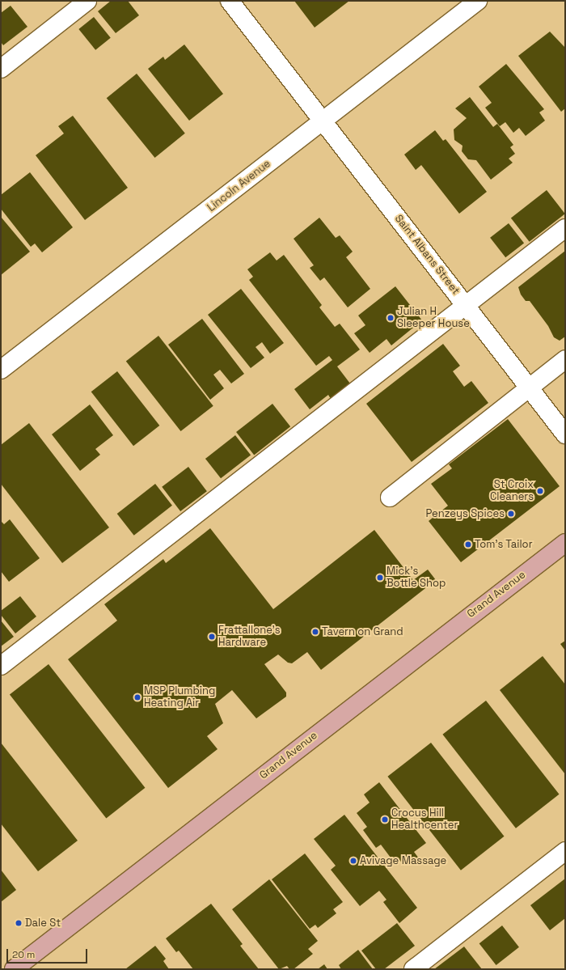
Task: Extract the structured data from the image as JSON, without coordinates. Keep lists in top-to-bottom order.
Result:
{
  "streets": {
    "main road": ["Grand Avenue"],
    "street": ["Lincoln Avenue", "Saint Albans Street"]
  },
  "crossings": [
    ["Lincoln Avenue", "Saint Albans Street"]
  ],
  "places": [
    "Julian H Sleeper House",
    "St Croix Cleaners",
    "Penzeys Spices",
    "Tom's Tailor",
    "Mick's Bottle Shop",
    "Tavern on Grand",
    "Frattallone's Hardware",
    "MSP Plumbing Heating Air",
    "Crocus Hill Healthcenter",
    "Avivage Massage",
    "Dale St"
  ],
  "scale_bar": "20 m"
}
